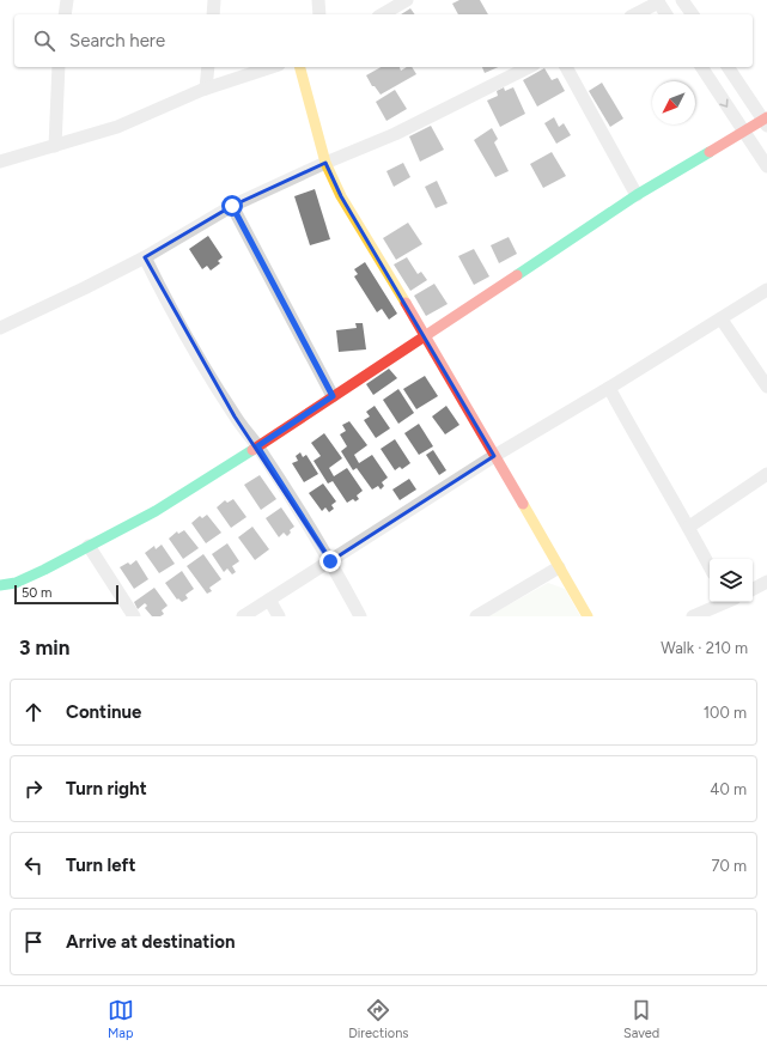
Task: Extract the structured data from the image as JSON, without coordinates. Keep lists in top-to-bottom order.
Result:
{
  "scale_bar": "50 m",
  "north": "bottom left",
  "page": {
    "search": "Search here",
    "scale": "50 m",
    "heading": ["3 min", "Walk · 210 m"],
    "list": [
      ["Continue", "100 m"],
      ["Turn right", "40 m"],
      ["Turn left", "70 m"],
      "Arrive at destination"
    ],
    "nav": ["Map", "Directions", "Saved"]
  }
}
